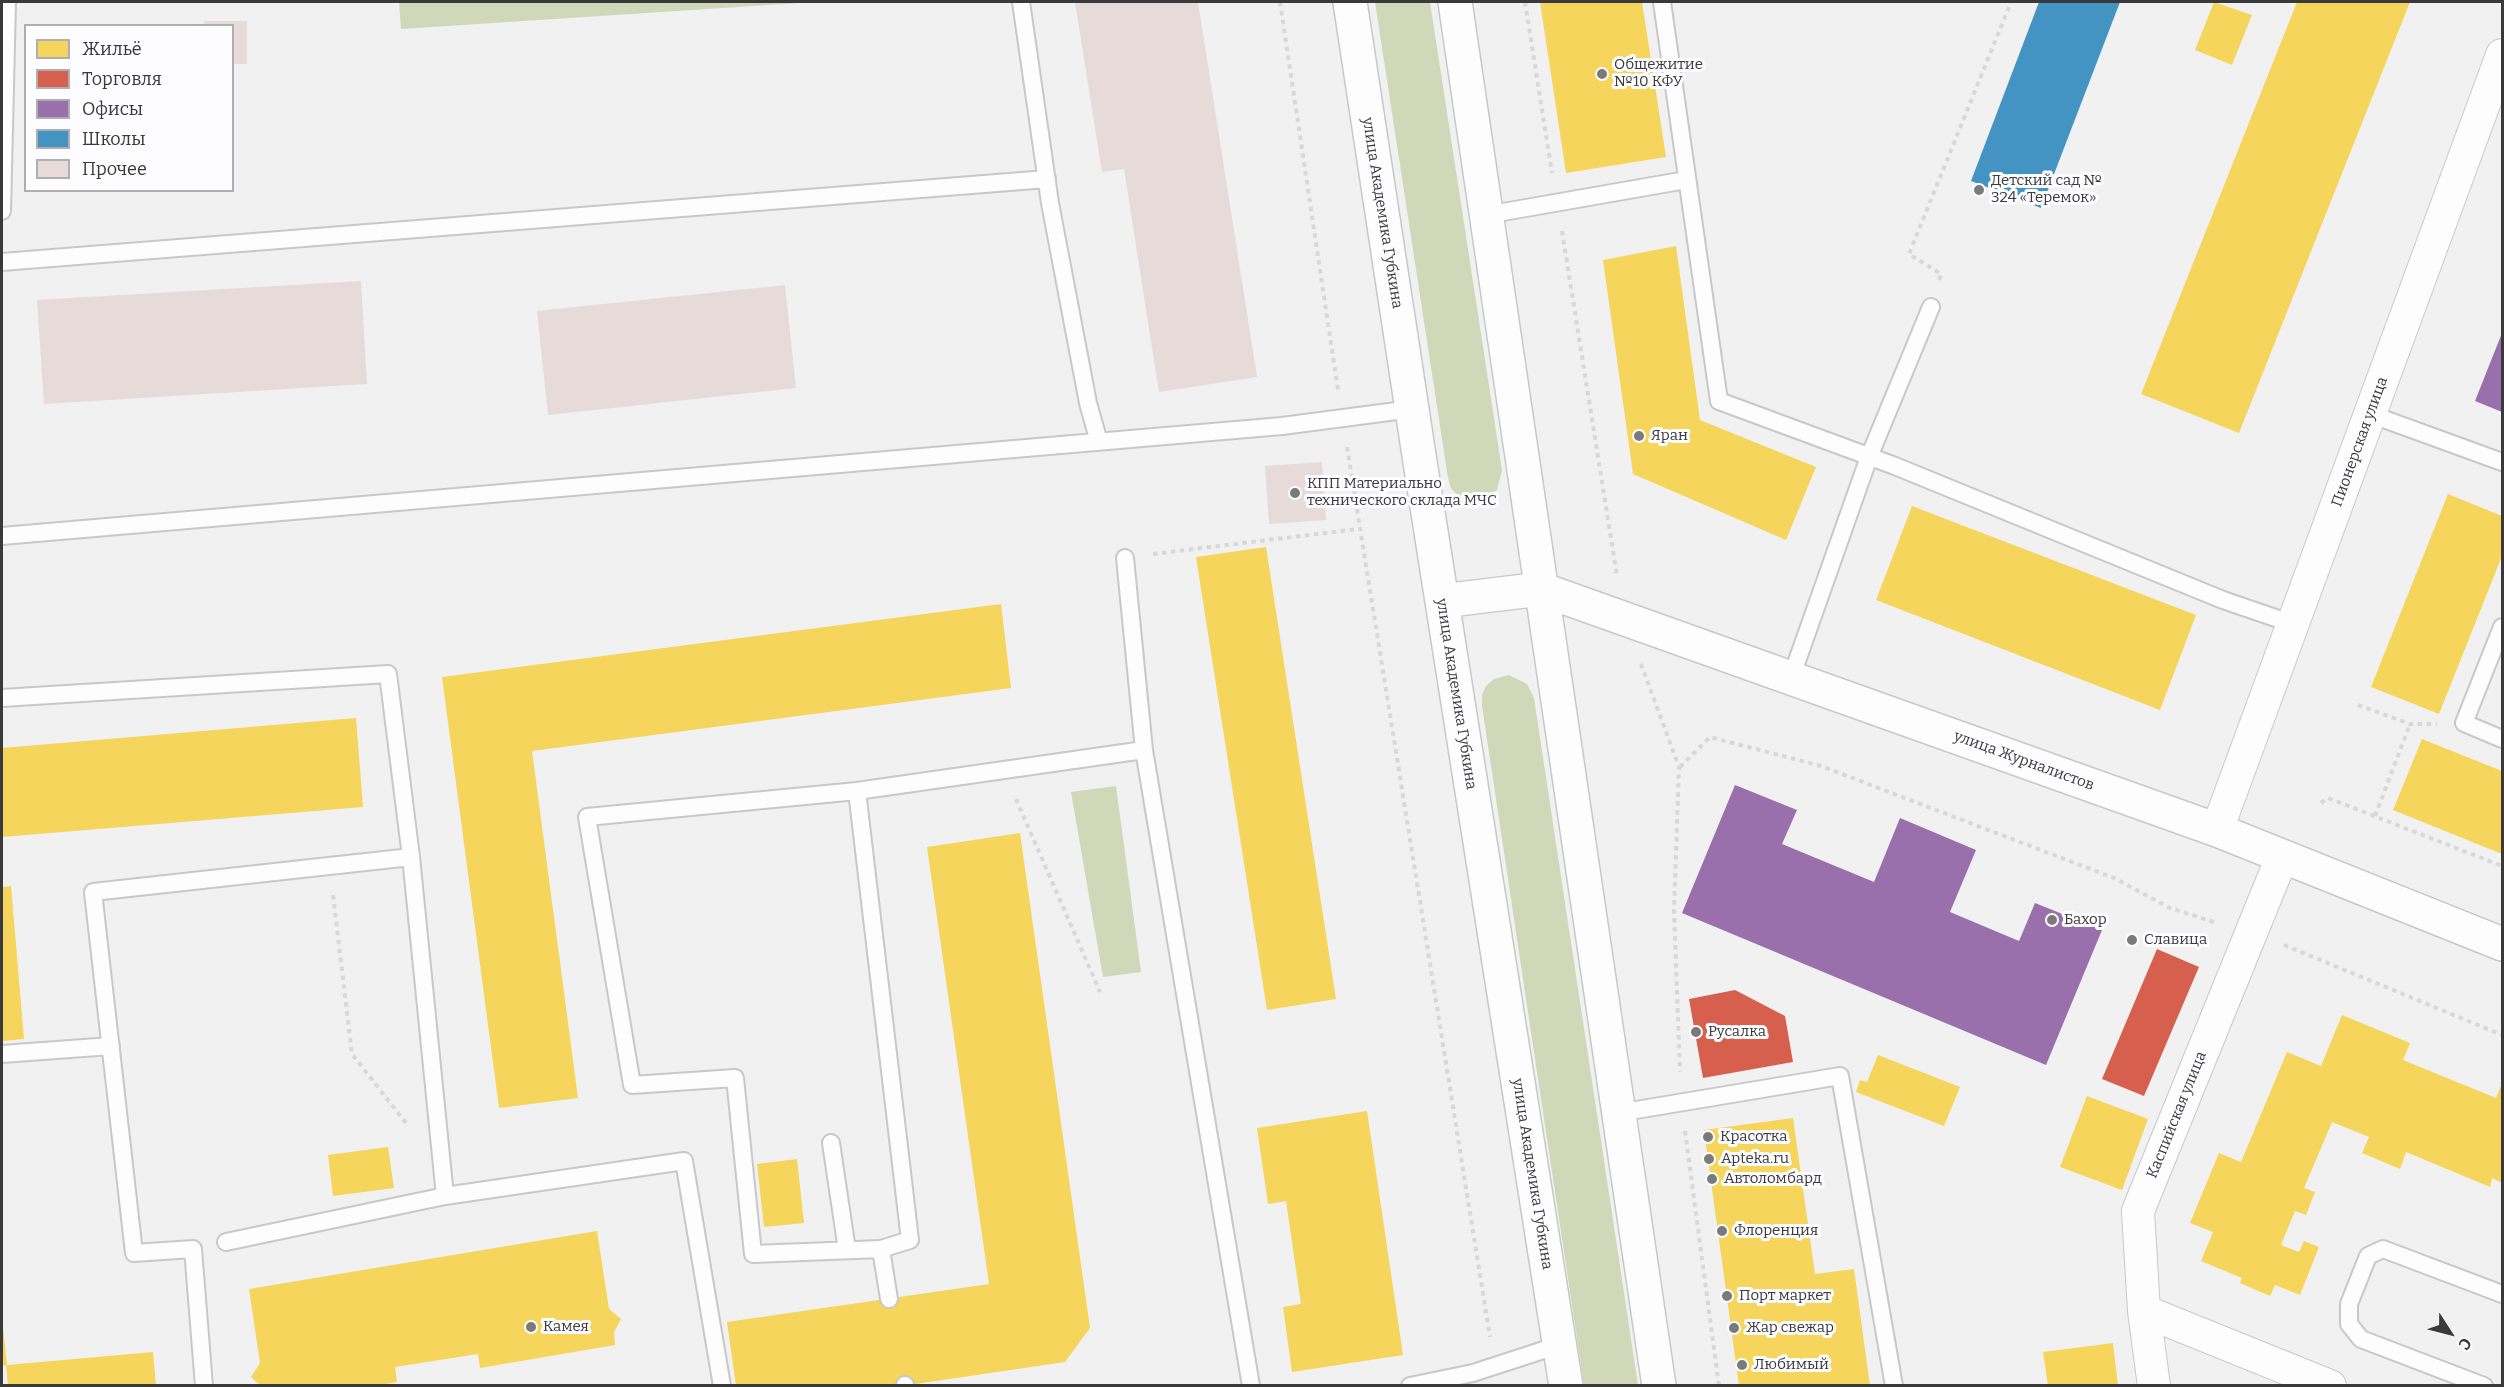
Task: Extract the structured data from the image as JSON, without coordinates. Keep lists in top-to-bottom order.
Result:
{
  "streets": {
    "street": [
      "улица Академика Губкина",
      "Пионерская улица",
      "улица Журналистов",
      "Каспийская улица"
    ]
  },
  "crossings": [
    ["Пионерская улица", "улица Журналистов"],
    ["улица Журналистов", "Каспийская улица"]
  ],
  "places": [
    "Общежитие №10 КФУ",
    "Детский сад № 324 «Теремок»",
    "Яран",
    "КПП Материально технического склада МЧС",
    "Бахор",
    "Славица",
    "Русалка",
    "Красотка",
    "Apteka.ru",
    "Автоломбард",
    "Флоренция",
    "Порт маркет",
    "Камея",
    "Жар свежар",
    "Любимый"
  ],
  "legend": [
    "Жильё",
    "Торговля",
    "Офисы",
    "Школы",
    "Прочее"
  ],
  "north": "bottom right"
}
